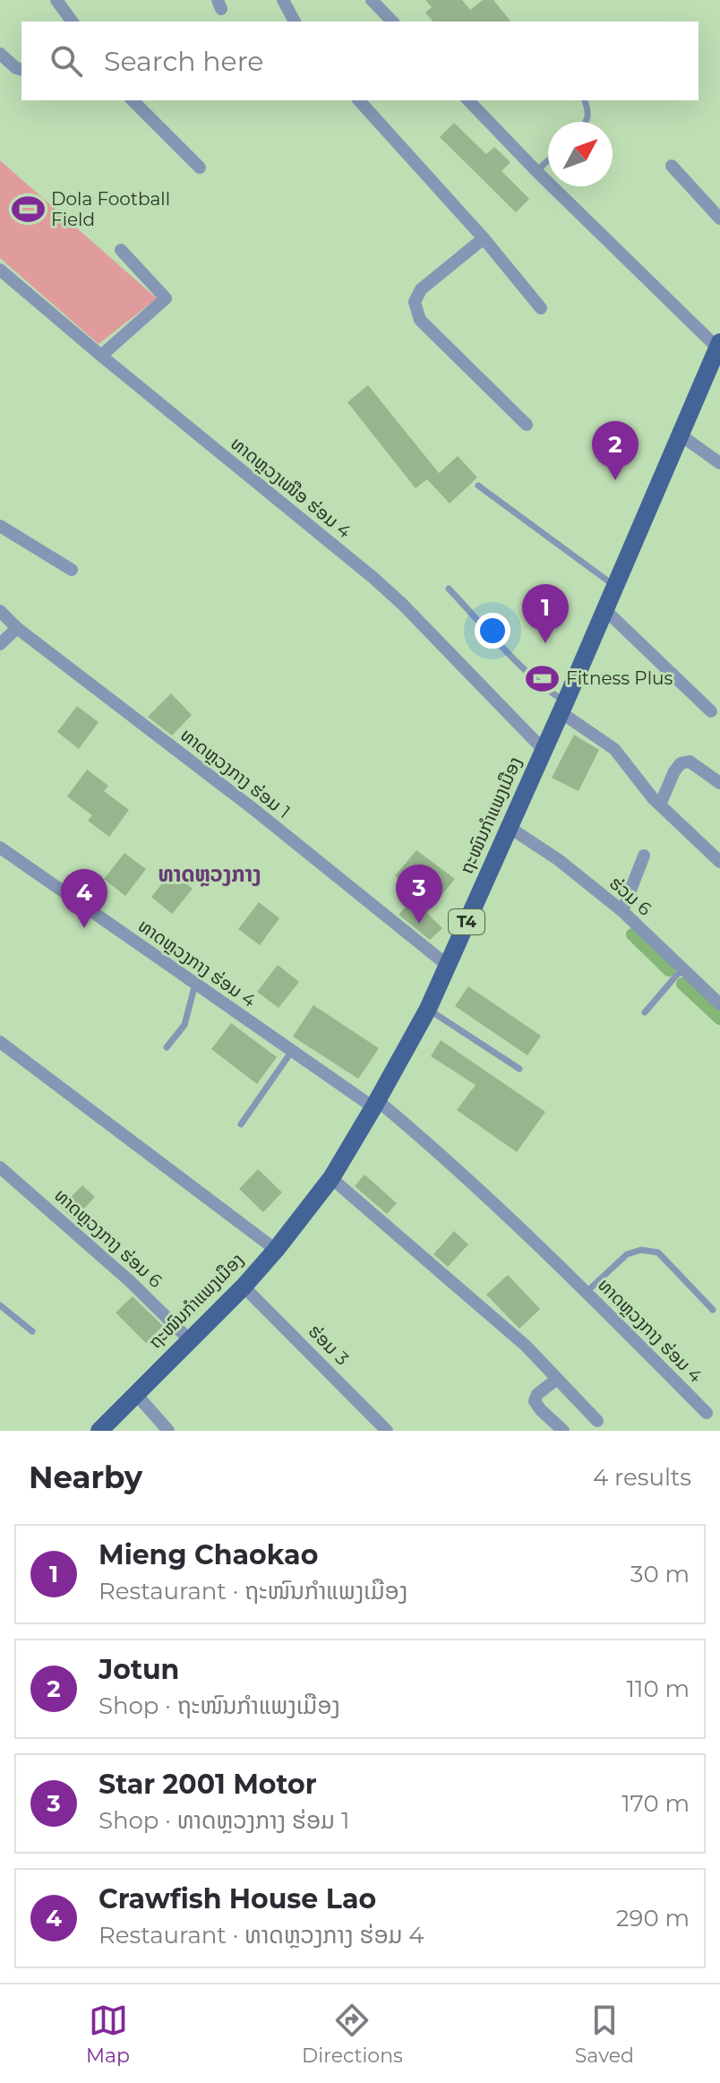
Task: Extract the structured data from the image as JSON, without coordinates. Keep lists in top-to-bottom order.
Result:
{
  "streets": {
    "main road": ["ຖະໜົນກຳແພງເມືອງ", "T4"],
    "street": [
      "ທາດຫຼວງເໜືອ ຮ່ອມ 4",
      "ທາດຫຼວງກາງ ຮ່ອມ 1",
      "ຮ່ວມ 6",
      "ທາດຫຼວງກາງ ຮ່ອມ 4",
      "ທາດຫຼວງກາງ ຮ່ອມ 6",
      "ຮ່ອມ 3"
    ]
  },
  "crossings": [
    ["ທາດຫຼວງເໜືອ ຮ່ອມ 4", "ຖະໜົນກຳແພງເມືອງ"],
    ["ທາດຫຼວງກາງ ຮ່ອມ 1", "ຖະໜົນກຳແພງເມືອງ"],
    ["ຖະໜົນກຳແພງເມືອງ", "ຮ່ວມ 6"],
    ["ຖະໜົນກຳແພງເມືອງ", "ທາດຫຼວງກາງ ຮ່ອມ 4"],
    ["ຖະໜົນກຳແພງເມືອງ", "ທາດຫຼວງກາງ ຮ່ອມ 6"],
    ["ຖະໜົນກຳແພງເມືອງ", "ຮ່ອມ 3"]
  ],
  "districts": ["ທາດຫຼວງກາງ"],
  "places": {
    "sports": ["Dola Football Field", "Fitness Plus"]
  },
  "north": "top right",
  "page": {
    "search": "Search here",
    "pins": [
      "2",
      "1",
      "3",
      "4"
    ],
    "heading": ["Nearby", "4 results"],
    "list": [
      {
        "mark": "1",
        "name": "Mieng Chaokao",
        "note": "Restaurant · ຖະໜົນກຳແພງເມືອງ",
        "value": "30 m"
      },
      {
        "mark": "2",
        "name": "Jotun",
        "note": "Shop · ຖະໜົນກຳແພງເມືອງ",
        "value": "110 m"
      },
      {
        "mark": "3",
        "name": "Star 2001 Motor",
        "note": "Shop · ທາດຫຼວງກາງ ຮ່ອມ 1",
        "value": "170 m"
      },
      {
        "mark": "4",
        "name": "Crawfish House Lao",
        "note": "Restaurant · ທາດຫຼວງກາງ ຮ່ອມ 4",
        "value": "290 m"
      }
    ],
    "nav": ["Map", "Directions", "Saved"]
  }
}
